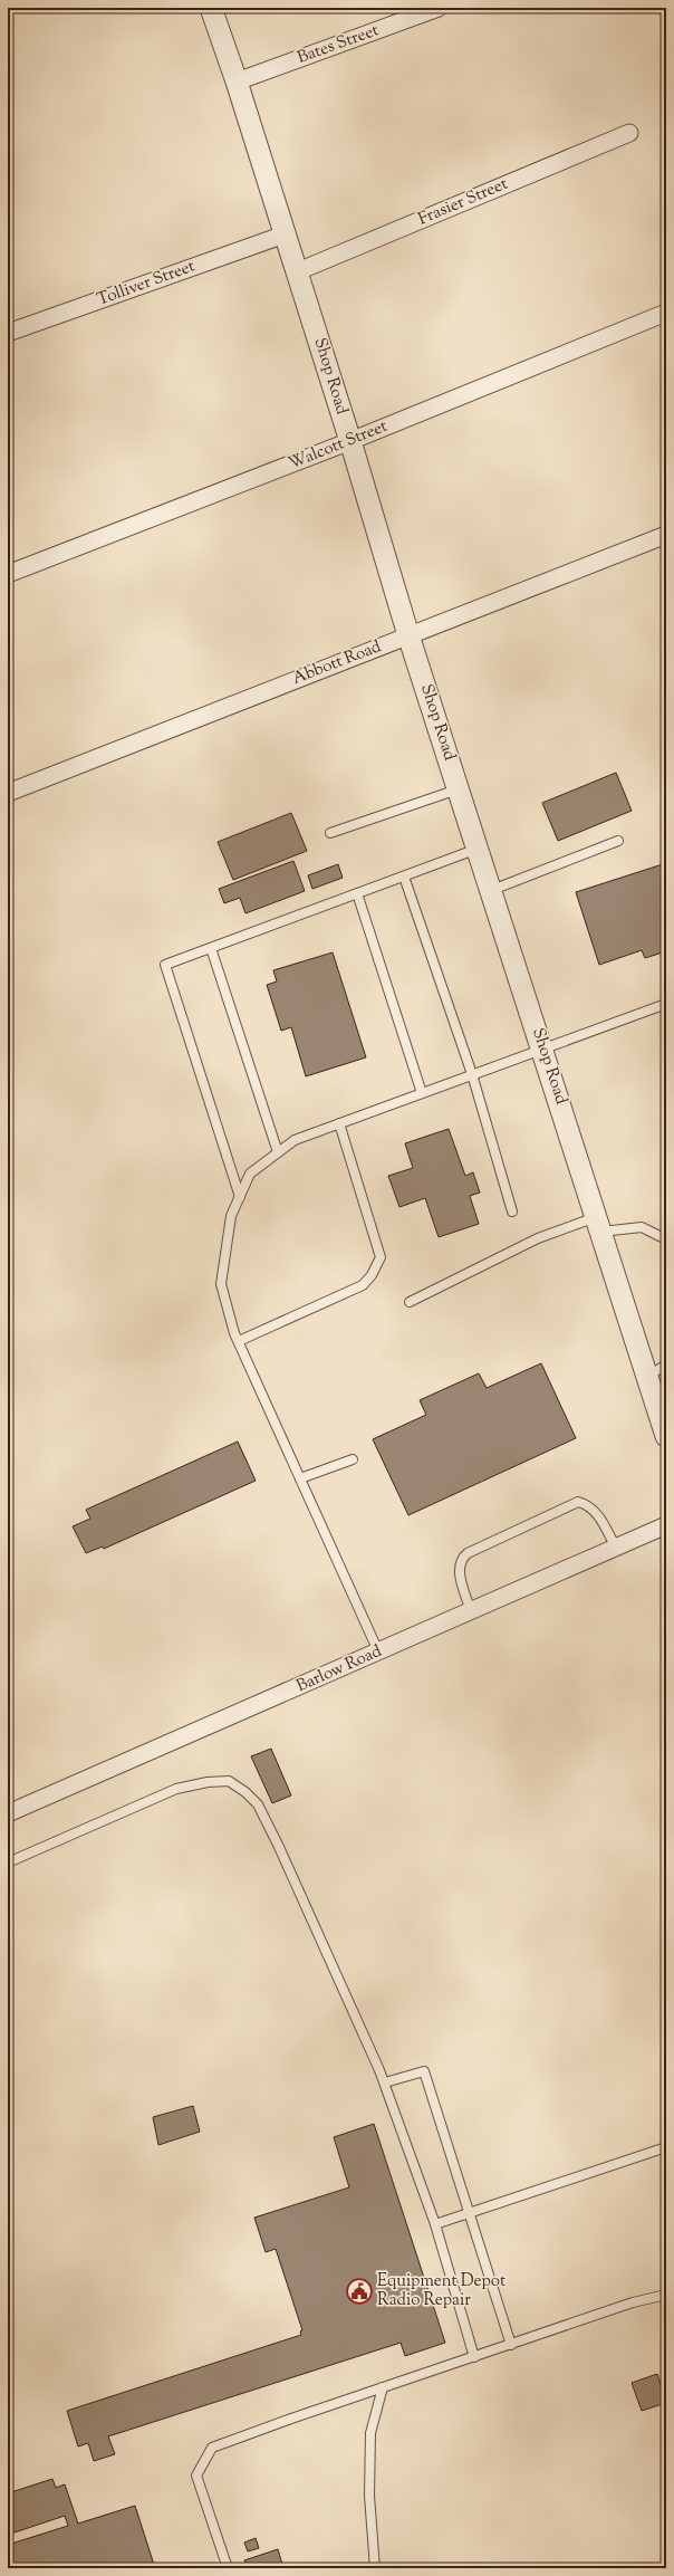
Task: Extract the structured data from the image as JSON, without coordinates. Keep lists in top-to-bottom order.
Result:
{
  "streets": {
    "street": [
      "Bates Street",
      "Frasier Street",
      "Tolliver Street",
      "Shop Road",
      "Walcott Street",
      "Abbott Road",
      "Barlow Road"
    ]
  },
  "crossings": [
    ["Bates Street", "Shop Road"],
    ["Frasier Street", "Shop Road"],
    ["Tolliver Street", "Shop Road"],
    ["Shop Road", "Walcott Street"],
    ["Shop Road", "Abbott Road"]
  ],
  "places": {
    "public building": ["Equipment Depot Radio Repair"]
  }
}
